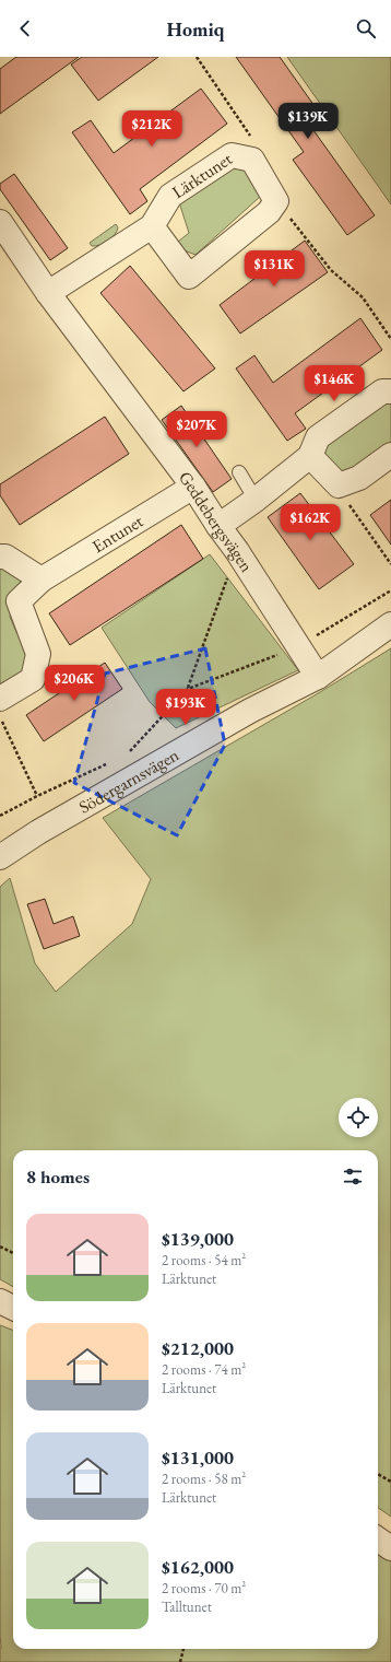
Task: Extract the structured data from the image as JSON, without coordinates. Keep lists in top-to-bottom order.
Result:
{
  "streets": {
    "street": [
      "Lärktunet",
      "Geddebergsvägen",
      "Entunet",
      "Södergarnsvägen"
    ]
  },
  "crossings": [
    ["Lärktunet", "Geddebergsvägen"],
    ["Geddebergsvägen", "Entunet"],
    ["Geddebergsvägen", "Södergarnsvägen"]
  ],
  "page": {
    "header": "Homiq",
    "price": [
      "$139K",
      "$212K",
      "$131K",
      "$146K",
      "$207K",
      "$162K",
      "$206K",
      "$193K"
    ],
    "heading": "8 homes",
    "list": [
      {
        "name": "$139,000",
        "note": "2 rooms · 54 m² · Lärktunet"
      },
      {
        "name": "$212,000",
        "note": "2 rooms · 74 m² · Lärktunet"
      },
      {
        "name": "$131,000",
        "note": "2 rooms · 58 m² · Lärktunet"
      },
      {
        "name": "$162,000",
        "note": "2 rooms · 70 m² · Talltunet"
      }
    ]
  }
}
